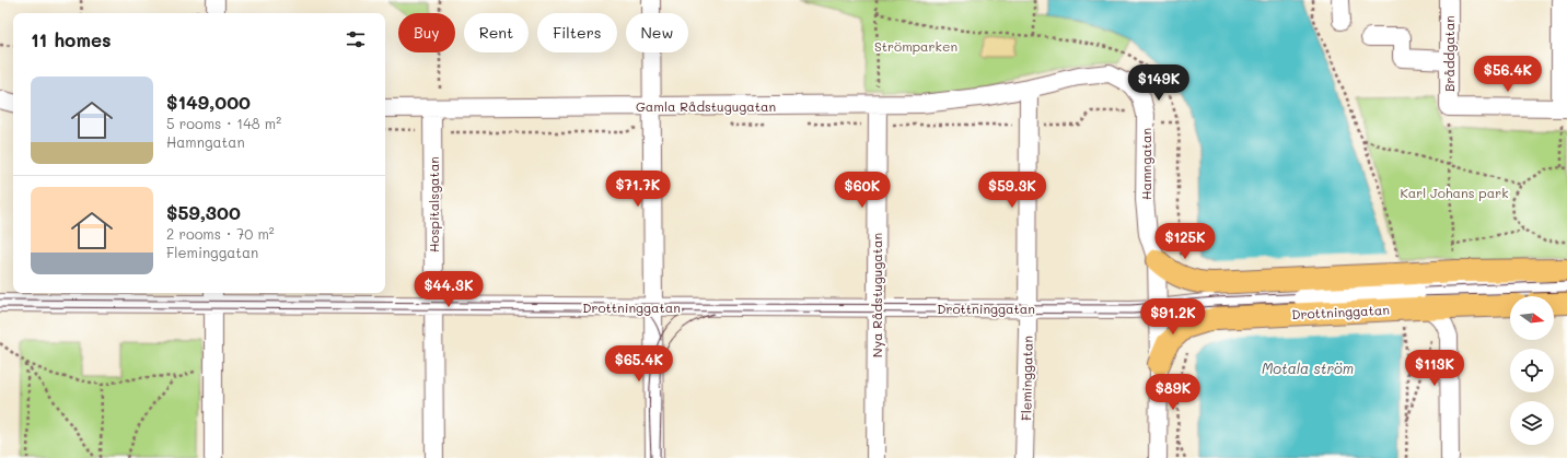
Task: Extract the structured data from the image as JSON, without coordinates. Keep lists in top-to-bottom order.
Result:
{
  "streets": {
    "main road": ["Drottninggatan"],
    "street": [
      "Bråddgatan",
      "Gamla Rådstugugatan",
      "Hamngatan",
      "Hospitalsgatan",
      "Nya Rådstugugatan",
      "Fleminggatan"
    ]
  },
  "crossings": [
    ["Gamla Rådstugugatan", "Hamngatan"],
    ["Gamla Rådstugugatan", "Hospitalsgatan"],
    ["Gamla Rådstugugatan", "Nya Rådstugugatan"],
    ["Gamla Rådstugugatan", "Fleminggatan"],
    ["Hamngatan", "Drottninggatan"],
    ["Hamngatan", "Fleminggatan"],
    ["Hospitalsgatan", "Drottninggatan"],
    ["Nya Rådstugugatan", "Drottninggatan"],
    ["Drottninggatan", "Fleminggatan"]
  ],
  "water": ["Motala ström"],
  "parks": ["Strömparken", "Karl Johans park"],
  "north": "right",
  "page": {
    "chip": [
      "Buy",
      "Rent",
      "Filters",
      "New"
    ],
    "heading": "11 homes",
    "price": [
      "$56.4K",
      "$149K",
      "$71.7K",
      "$60K",
      "$59.3K",
      "$125K",
      "$44.3K",
      "$91.2K",
      "$65.4K",
      "$113K",
      "$89K"
    ],
    "list": [
      {
        "name": "$149,000",
        "note": "5 rooms · 148 m² · Hamngatan"
      },
      {
        "name": "$59,300",
        "note": "2 rooms · 70 m² · Fleminggatan"
      }
    ]
  }
}
